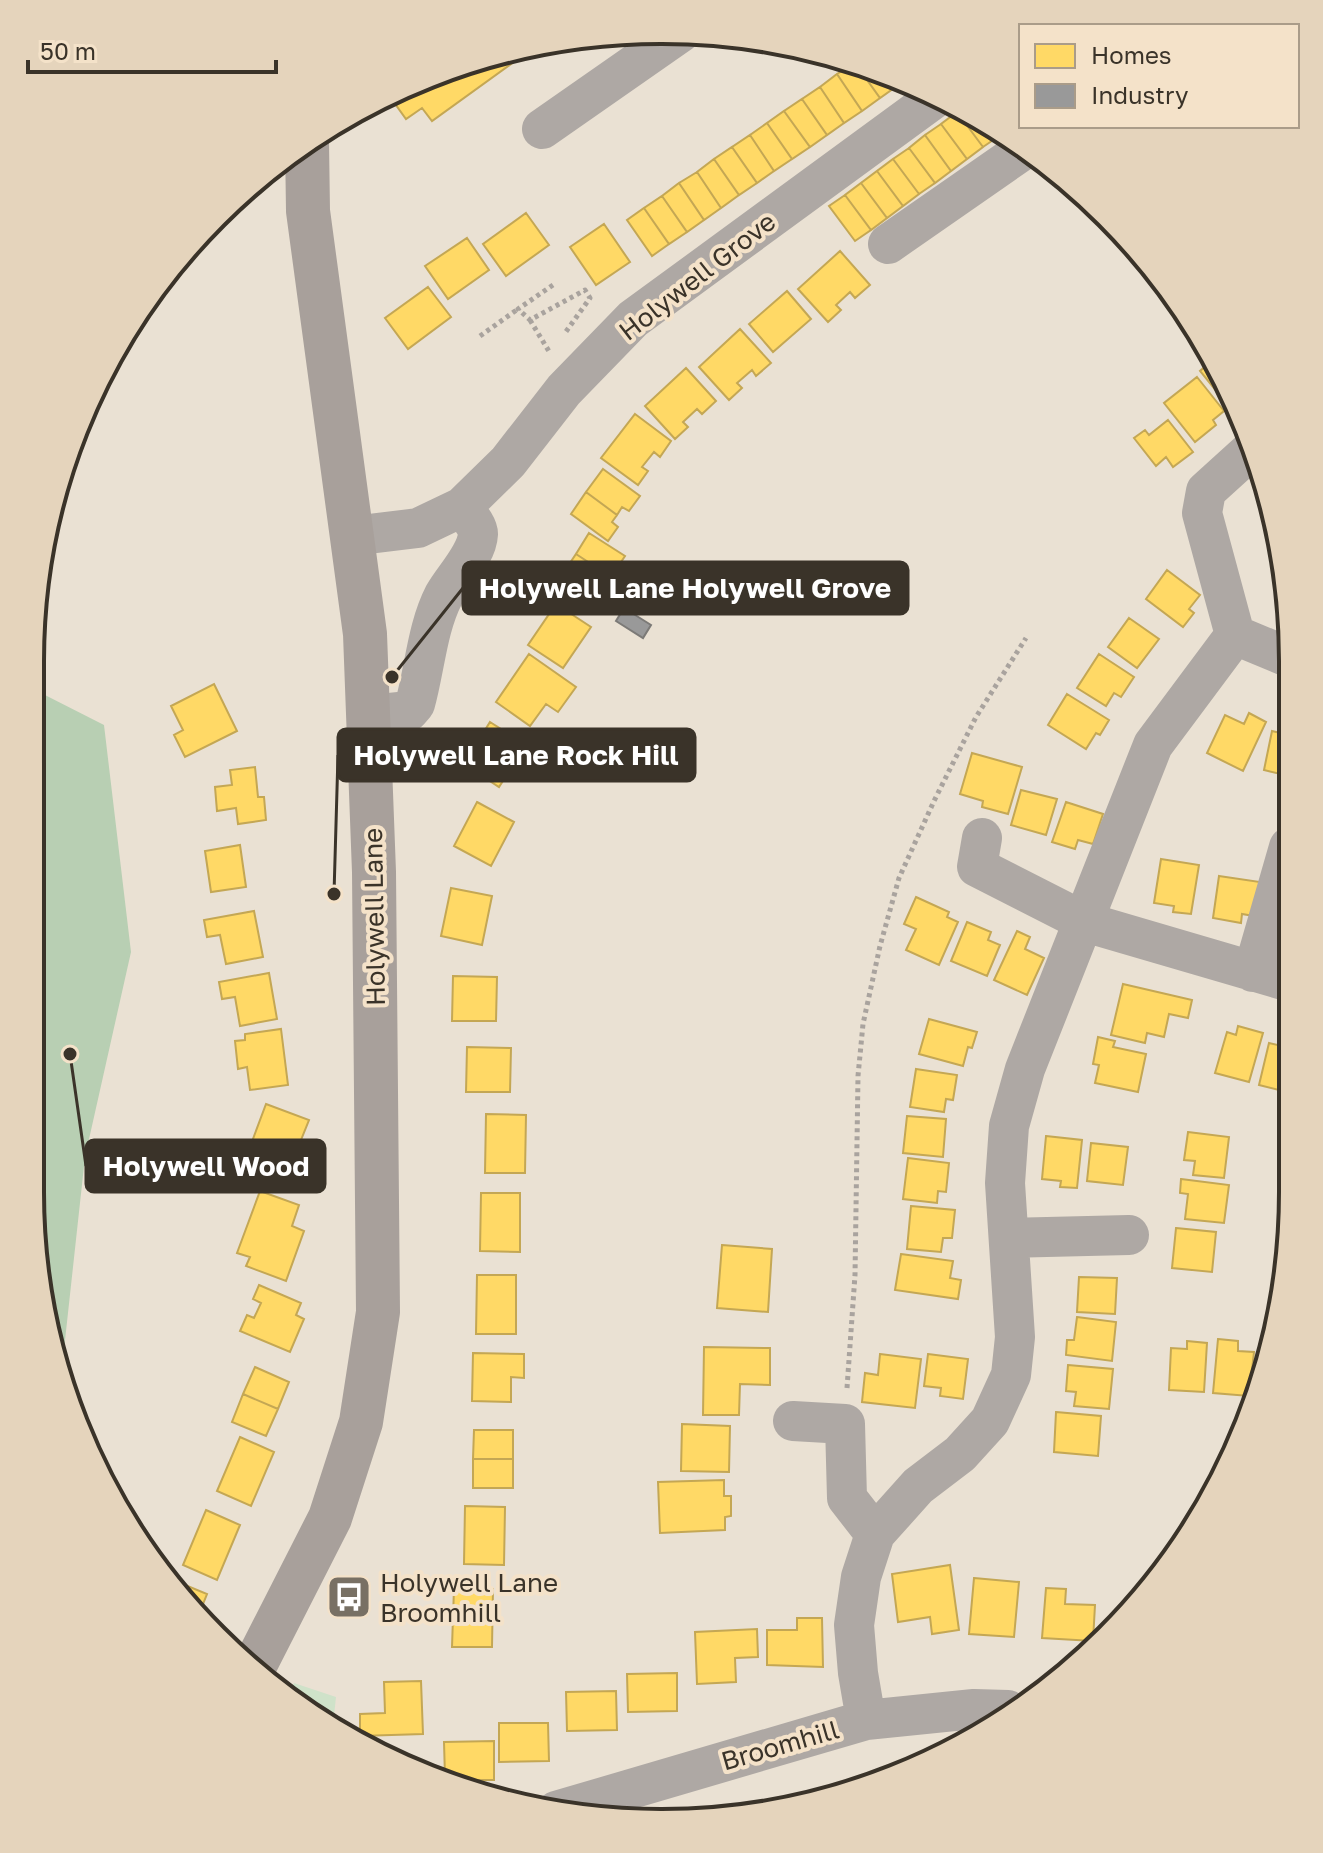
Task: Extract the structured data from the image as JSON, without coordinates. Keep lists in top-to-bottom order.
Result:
{
  "streets": {
    "main road": ["Holywell Lane"],
    "street": ["Holywell Grove", "Broomhill"]
  },
  "crossings": [
    ["Holywell Grove", "Holywell Lane"]
  ],
  "places": {
    "other": ["Holywell Lane Holywell Grove", "Holywell Lane Rock Hill", "Holywell Wood"],
    "bus stop": ["Holywell Lane Broomhill"]
  },
  "legend": ["Homes", "Industry"],
  "scale_bar": "50 m"
}
